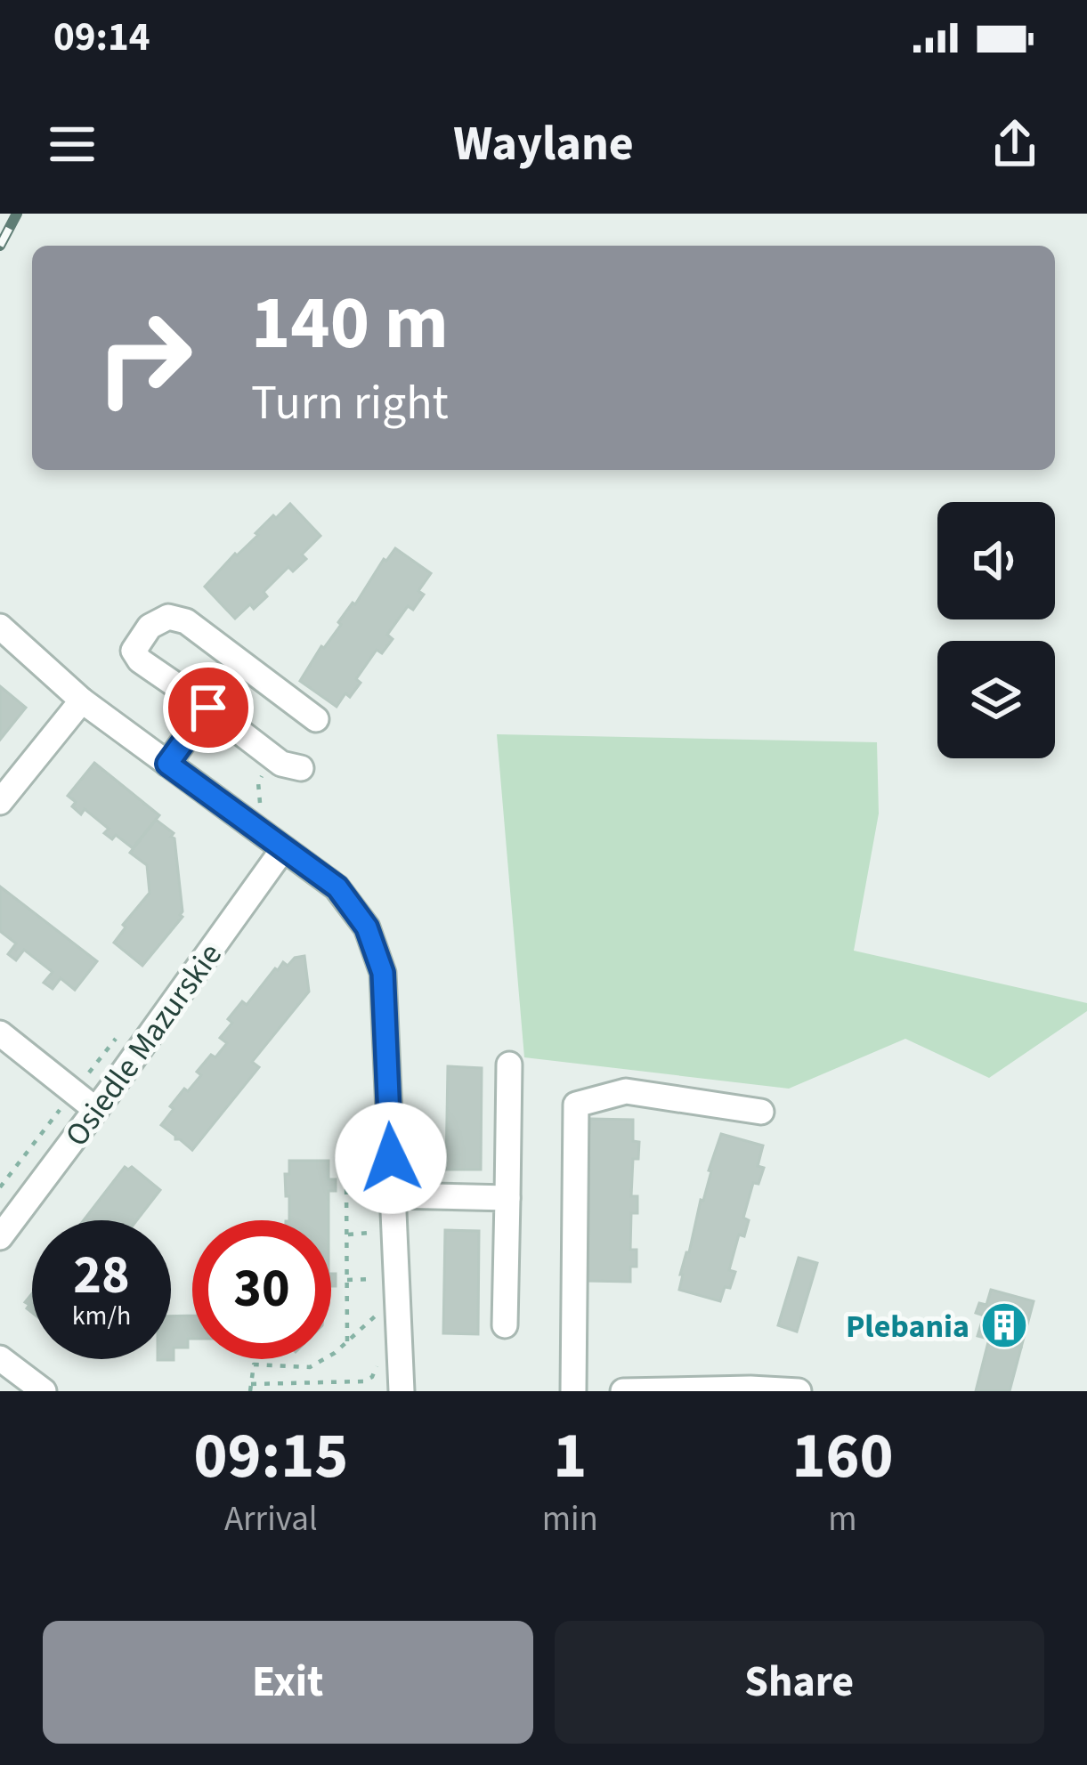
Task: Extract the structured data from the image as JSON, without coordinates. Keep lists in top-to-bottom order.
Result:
{
  "streets": {
    "street": ["Osiedle Mazurskie"]
  },
  "places": {
    "building": ["Plebania"]
  },
  "page": {
    "status": "09:14",
    "header": "Waylane",
    "turn": ["140 m", "Turn right"],
    "speed": "28 km/h",
    "limit": "30",
    "eta": [
      "09:15",
      "Arrival",
      "1",
      "min",
      "160",
      "m"
    ],
    "buttons": ["Exit", "Share"]
  }
}
